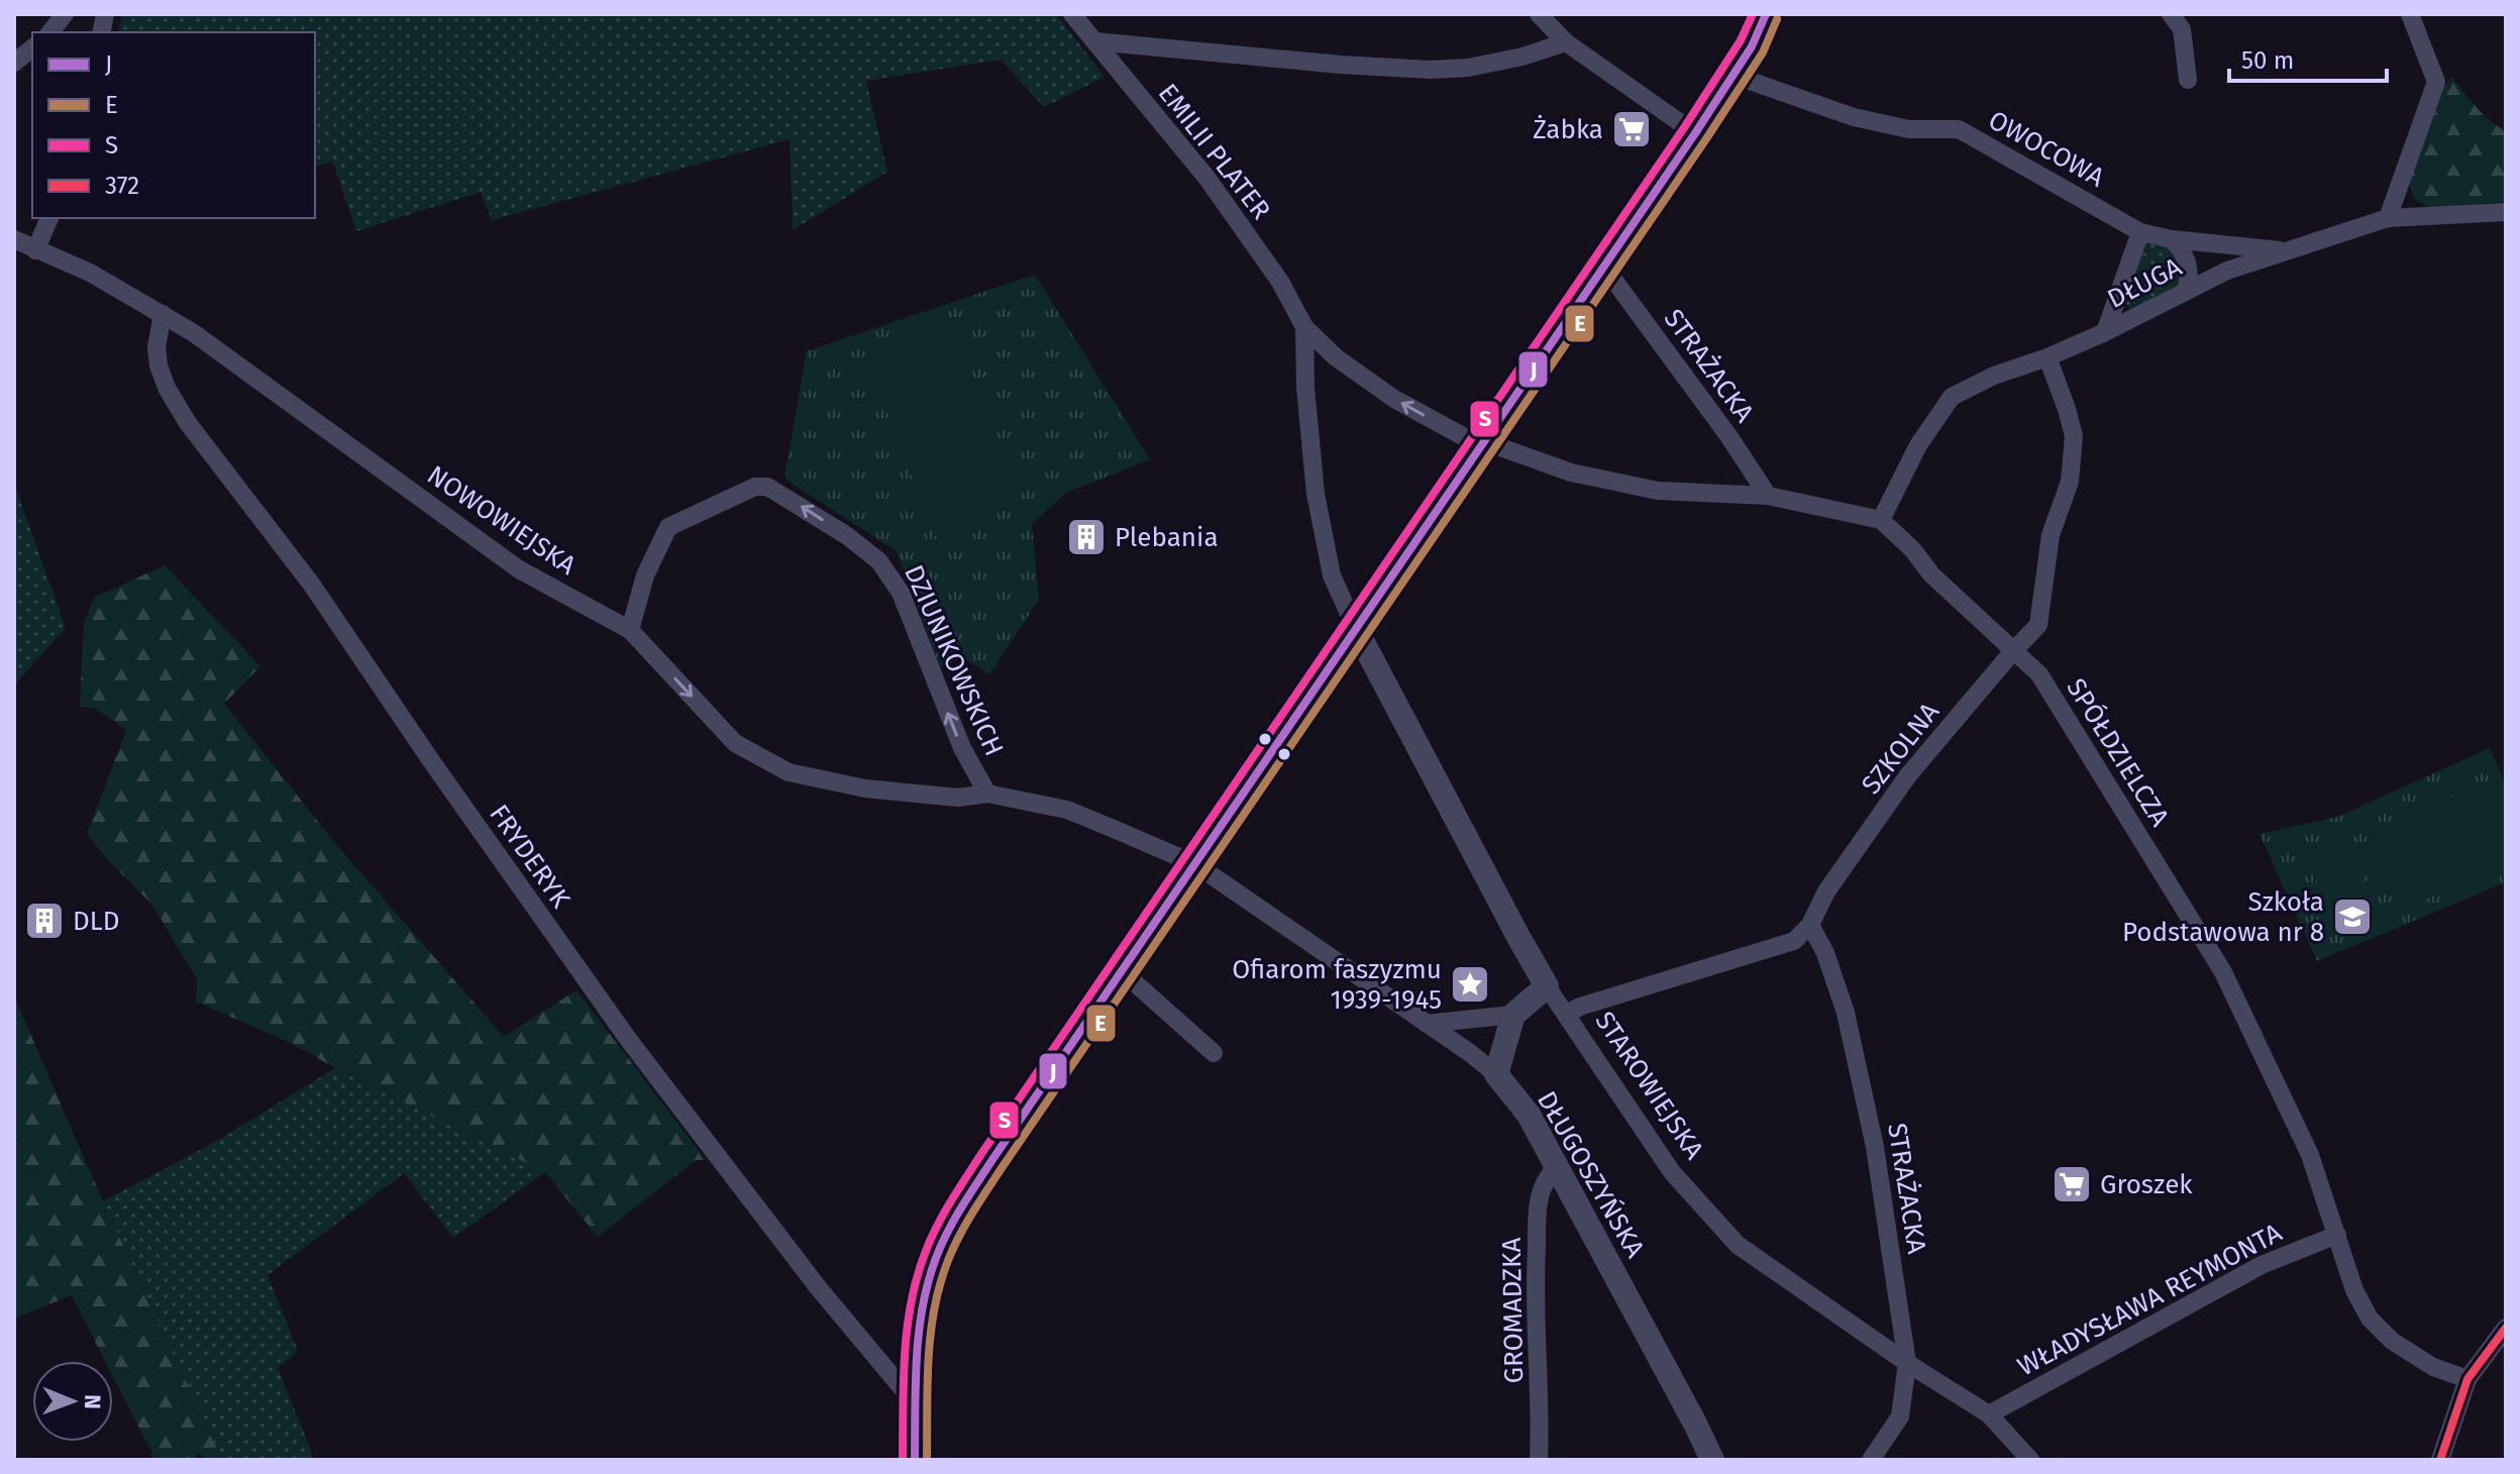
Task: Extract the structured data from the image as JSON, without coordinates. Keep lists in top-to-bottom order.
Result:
{
  "streets": {
    "street": [
      "OWOCOWA",
      "EMILII PLATER",
      "DŁUGA",
      "STRAŻACKA",
      "NOWOWIEJSKA",
      "DZIUNIKOWSKICH",
      "SZKOLNA",
      "SPÓŁDZIELCZA",
      "FRYDERYK",
      "STAROWIEJSKA",
      "DŁUGOSZYŃSKA",
      "WŁADYSŁAWA REYMONTA",
      "GROMADZKA"
    ]
  },
  "crossings": [
    ["OWOCOWA", "DŁUGA"],
    ["EMILII PLATER", "STAROWIEJSKA"],
    ["DŁUGA", "SZKOLNA"],
    ["DŁUGA", "SPÓŁDZIELCZA"],
    ["STRAŻACKA", "SZKOLNA"],
    ["STRAŻACKA", "STAROWIEJSKA"],
    ["NOWOWIEJSKA", "DZIUNIKOWSKICH"],
    ["NOWOWIEJSKA", "FRYDERYK"],
    ["NOWOWIEJSKA", "DŁUGOSZYŃSKA"],
    ["SZKOLNA", "SPÓŁDZIELCZA"],
    ["SPÓŁDZIELCZA", "WŁADYSŁAWA REYMONTA"],
    ["STAROWIEJSKA", "WŁADYSŁAWA REYMONTA"],
    ["DŁUGOSZYŃSKA", "GROMADZKA"]
  ],
  "places": {
    "supermarket": ["Żabka", "Groszek"],
    "building": ["Plebania", "DLD"],
    "school or university": ["Szkoła Podstawowa nr 8"],
    "place": ["Ofiarom faszyzmu 1939-1945"]
  },
  "lines": [
    "transit line J",
    "transit line S",
    "transit line E",
    "transit line 372"
  ],
  "legend": [
    "J",
    "E",
    "S",
    "372"
  ],
  "scale_bar": "50 m",
  "north": "right"
}
